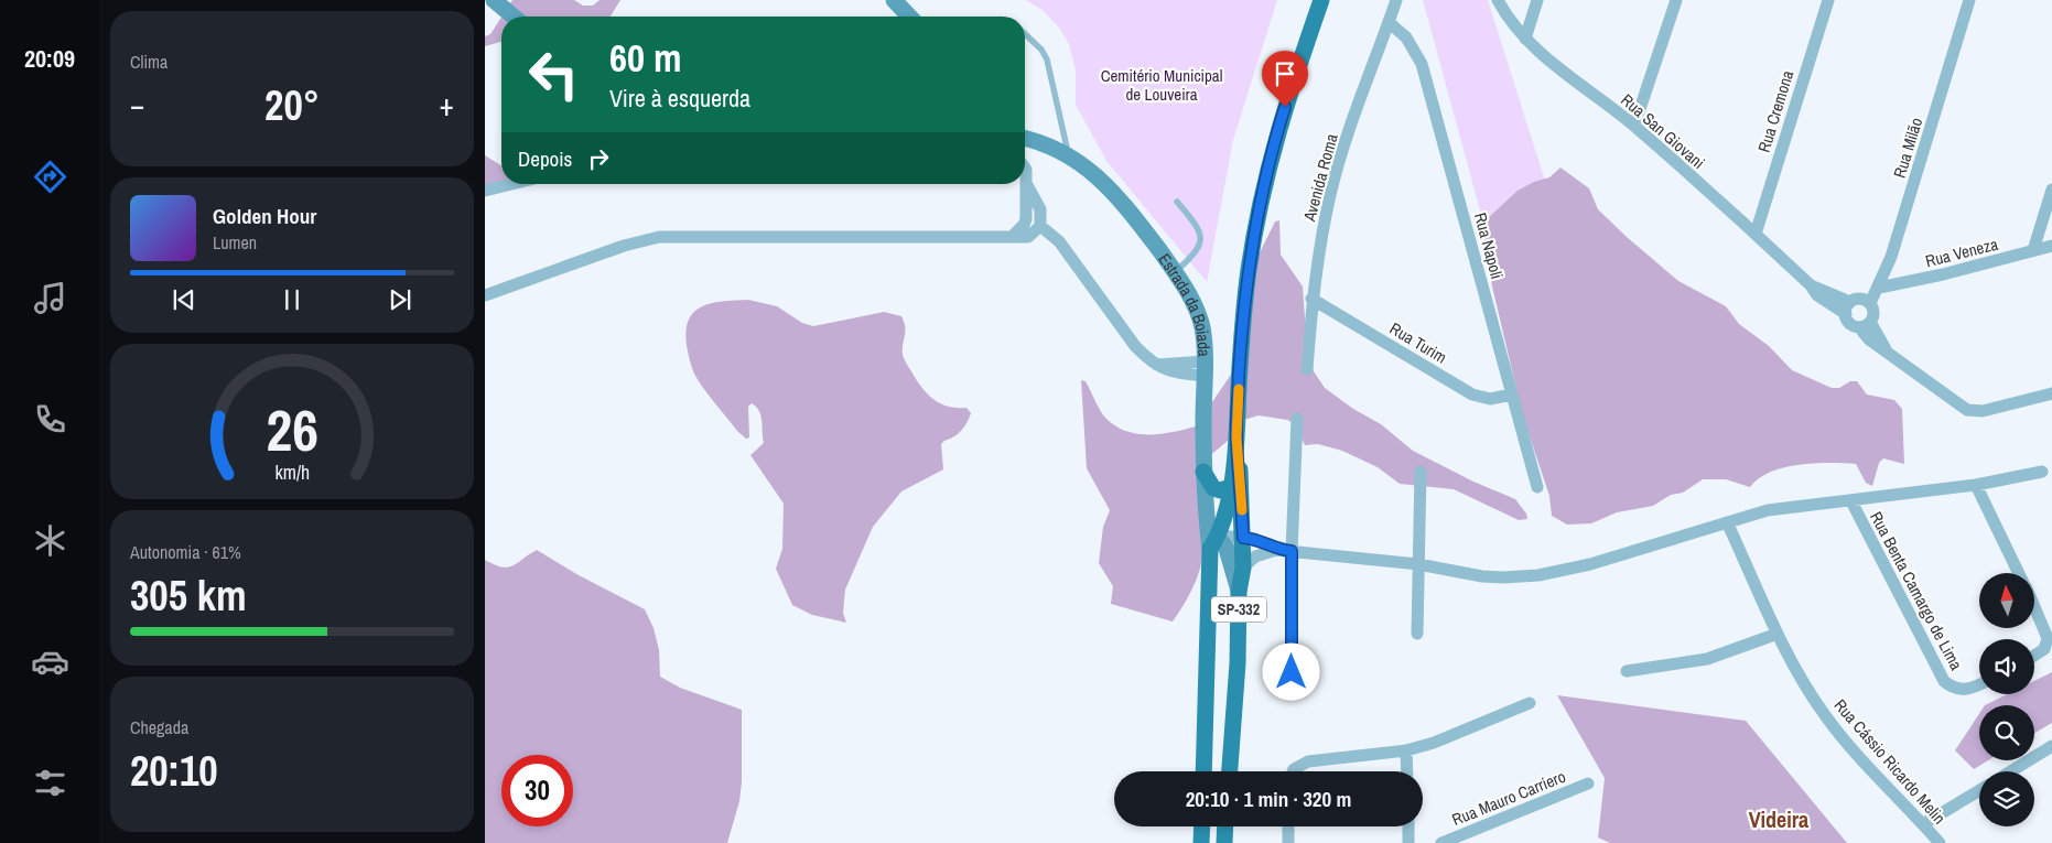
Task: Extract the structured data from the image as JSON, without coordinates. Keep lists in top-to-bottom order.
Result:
{
  "streets": {
    "main road": ["Estrada da Boiada", "SP-332"],
    "street": [
      "Rua Cremona",
      "Rua San Giovani",
      "Rua Milão",
      "Avenida Roma",
      "Rua Napoli",
      "Rua Veneza",
      "Rua Turim",
      "Rua Benta Camargo de Lima",
      "Rua Cássio Ricardo Melin",
      "Rua Mauro Carriero"
    ]
  },
  "crossings": [
    ["Rua Cremona", "Rua San Giovani"],
    ["Rua San Giovani", "Rua Milão"],
    ["Rua Milão", "Rua Veneza"],
    ["Avenida Roma", "Rua Napoli"],
    ["Avenida Roma", "Rua Turim"],
    ["Rua Napoli", "Rua Turim"],
    ["Estrada da Boiada", "SP-332"]
  ],
  "districts": ["Videira"],
  "parks": ["Cemitério Municipal de Louveira"],
  "north": "top",
  "page": {
    "tabs": "20:09",
    "tile": [
      "Clima",
      ["Autonomia · 61%", "305 km"],
      ["Chegada", "20:10"]
    ],
    "turn": ["60 m", "Vire à esquerda"],
    "heat": ["−", "20°", "+"],
    "then": "Depois",
    "song": ["Golden Hour", "Lumen"],
    "limit": "30",
    "trip": "20:10 · 1 min · 320 m",
    "gauge": ["26", "km/h"]
  }
}
